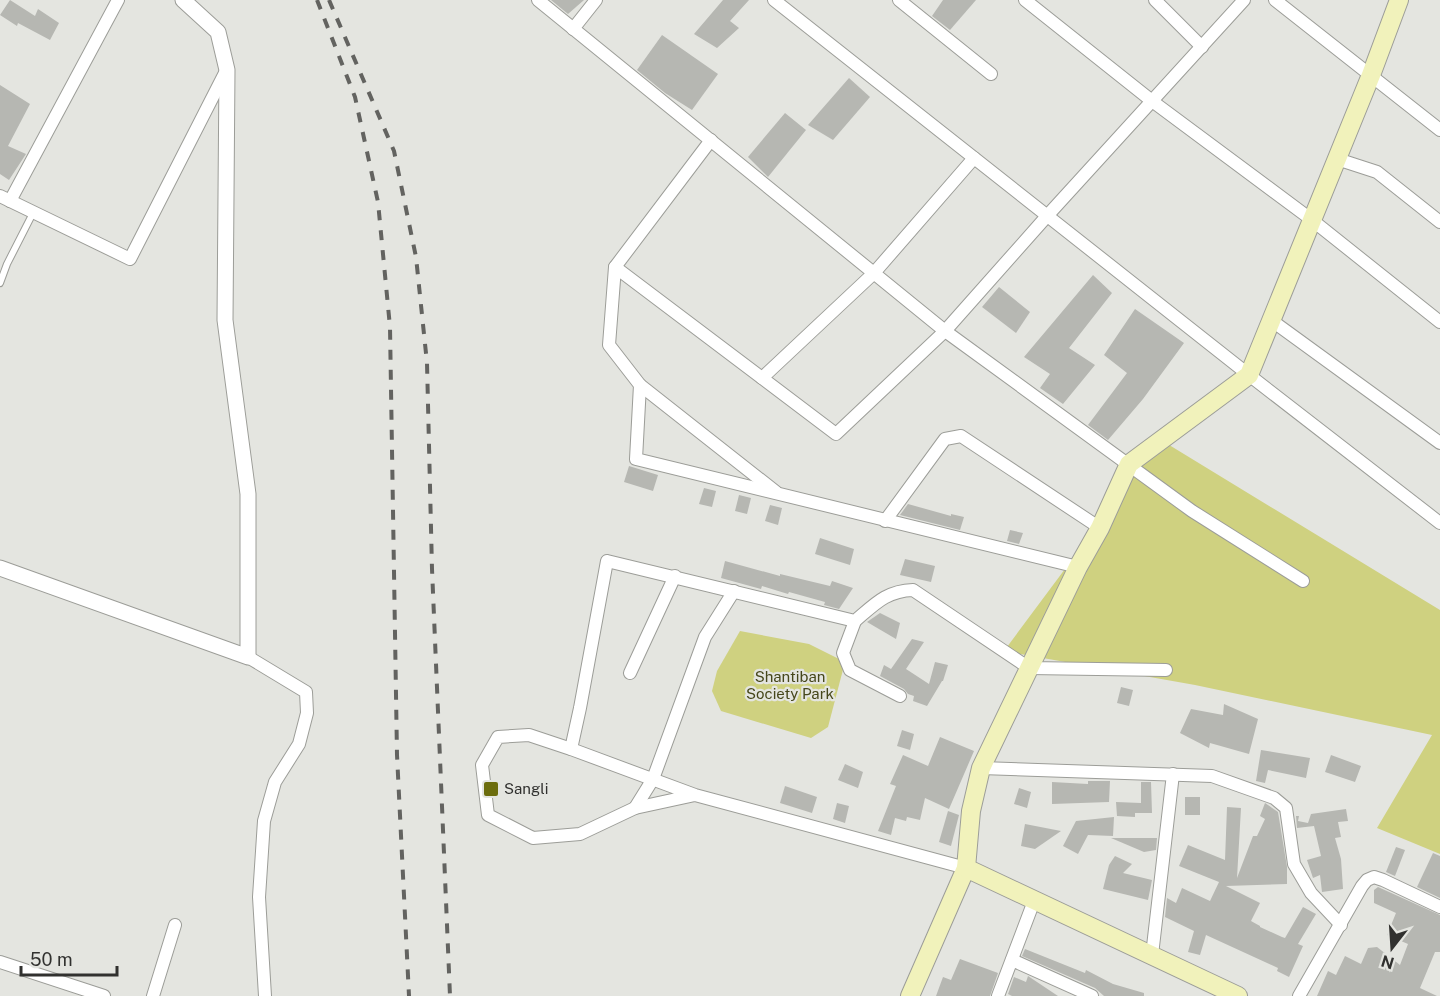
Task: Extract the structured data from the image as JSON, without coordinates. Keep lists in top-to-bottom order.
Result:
{
  "parks": ["Shantiban Society Park"],
  "places": {
    "transit": ["Sangli"]
  },
  "scale_bar": "50 m",
  "north": "bottom"
}
